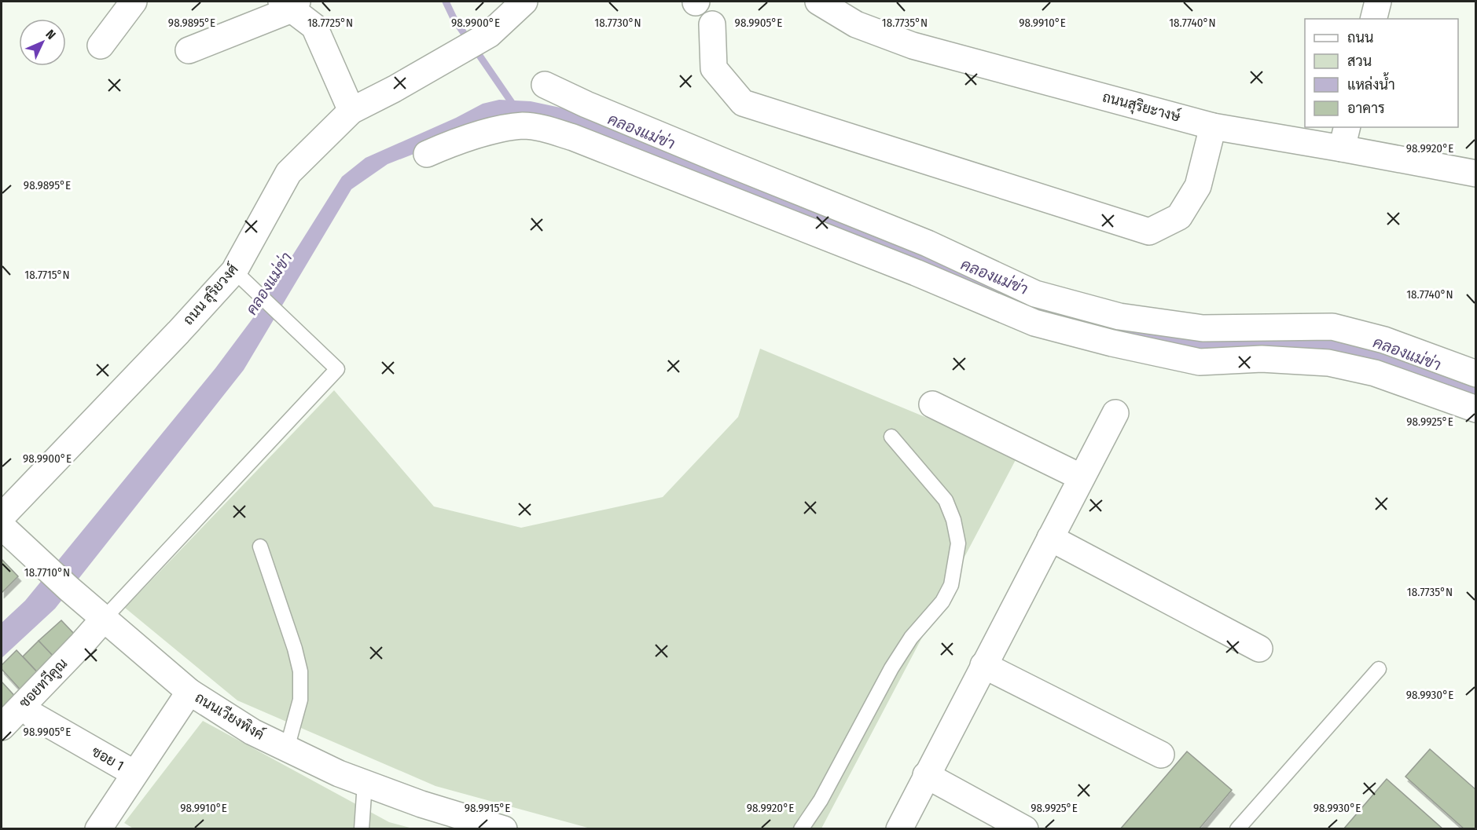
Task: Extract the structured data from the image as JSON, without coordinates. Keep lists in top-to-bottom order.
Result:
{
  "streets": {
    "street": [
      "ถนนสุริยะางษ์",
      "ถนน สุริยวงศ์",
      "ซอยทวีคูณ",
      "ถนนเวียงพิงค์",
      "ซอย 1"
    ]
  },
  "crossings": [
    ["ซอยทวีคูณ", "ถนนเวียงพิงค์"]
  ],
  "water": ["คลองแม่ข่า"],
  "legend": [
    "ถนน",
    "สวน",
    "แหล่งน้ำ",
    "อาคาร"
  ],
  "north": "top right",
  "coordinates": [
    "98.9895°E",
    "98.9900°E",
    "98.9905°E",
    "98.9910°E",
    "18.7740°N",
    "18.7725°N",
    "18.7730°N",
    "18.7735°N",
    "98.9920°E",
    "18.7715°N",
    "98.9925°E",
    "18.7710°N",
    "98.9930°E",
    "98.9915°E"
  ]
}
